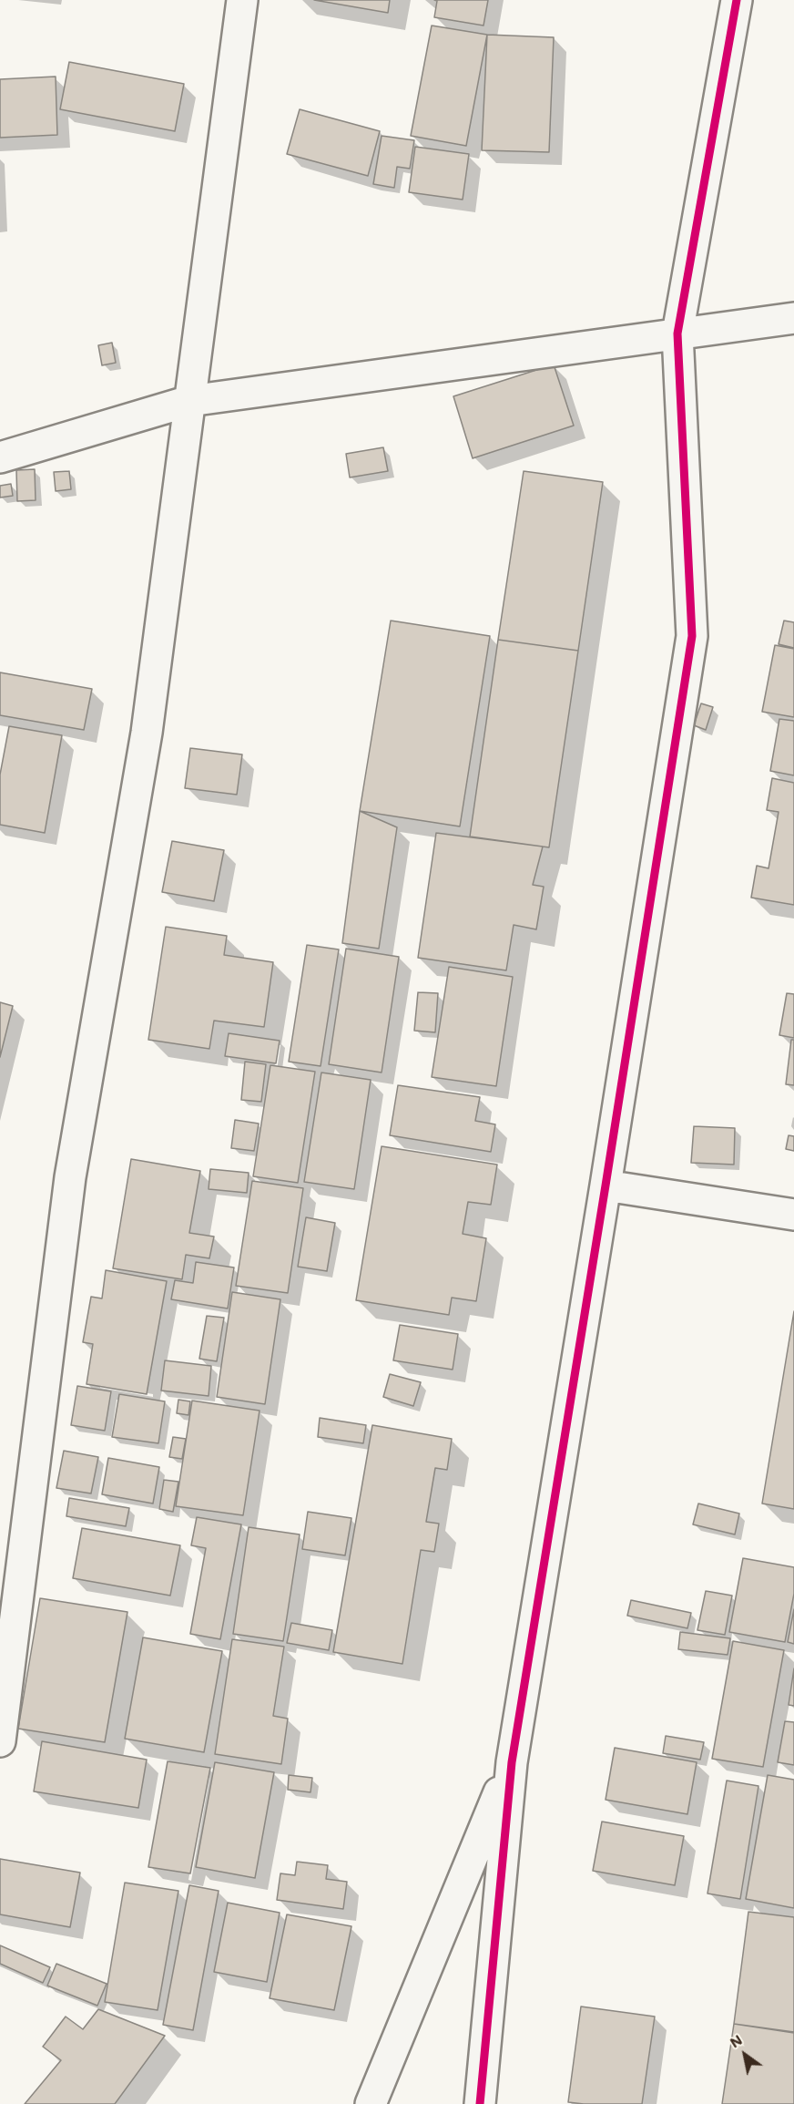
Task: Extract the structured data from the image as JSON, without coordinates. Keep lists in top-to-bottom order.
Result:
{
  "north": "top left"
}
